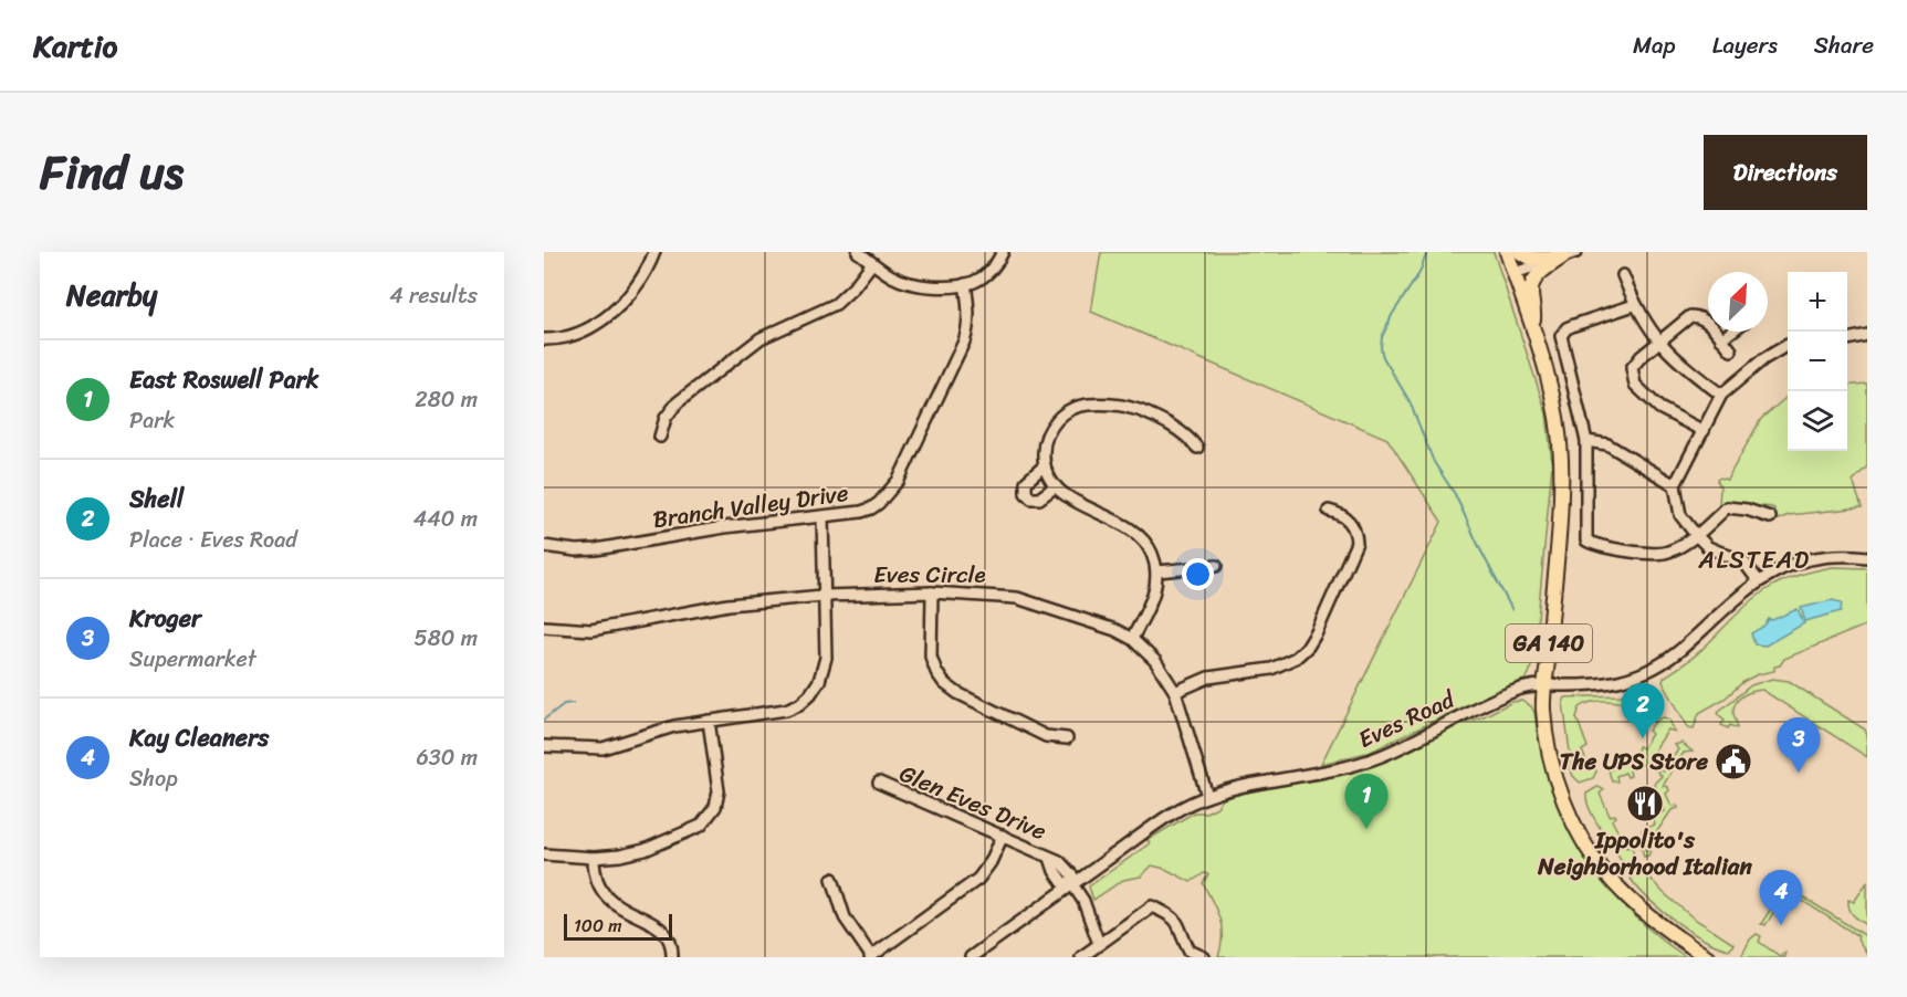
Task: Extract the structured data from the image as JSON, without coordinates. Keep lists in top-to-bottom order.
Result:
{
  "streets": {
    "main road": ["GA 140"],
    "street": [
      "Branch Valley Drive",
      "Eves Circle",
      "Eves Road",
      "Glen Eves Drive"
    ]
  },
  "crossings": [
    ["Eves Circle", "Eves Road"],
    ["GA 140", "Eves Road"],
    ["Eves Road", "Glen Eves Drive"]
  ],
  "districts": ["ALSTEAD"],
  "places": {
    "public building": ["The UPS Store"],
    "restaurant": ["Ippolito's Neighborhood Italian"]
  },
  "scale_bar": "100 m",
  "north": "top right",
  "page": {
    "header": "Kartio",
    "nav": ["Map", "Layers", "Share"],
    "title": "Find us",
    "buttons": "Directions",
    "heading": ["Nearby", "4 results"],
    "map_buttons": ["+", "−"],
    "list": [
      {
        "mark": "1",
        "name": "East Roswell Park",
        "note": "Park",
        "value": "280 m"
      },
      {
        "mark": "2",
        "name": "Shell",
        "note": "Place · Eves Road",
        "value": "440 m"
      },
      {
        "mark": "3",
        "name": "Kroger",
        "note": "Supermarket",
        "value": "580 m"
      },
      {
        "mark": "4",
        "name": "Kay Cleaners",
        "note": "Shop",
        "value": "630 m"
      }
    ],
    "pins": [
      "2",
      "3",
      "1",
      "4"
    ],
    "scale": "100 m"
  }
}
